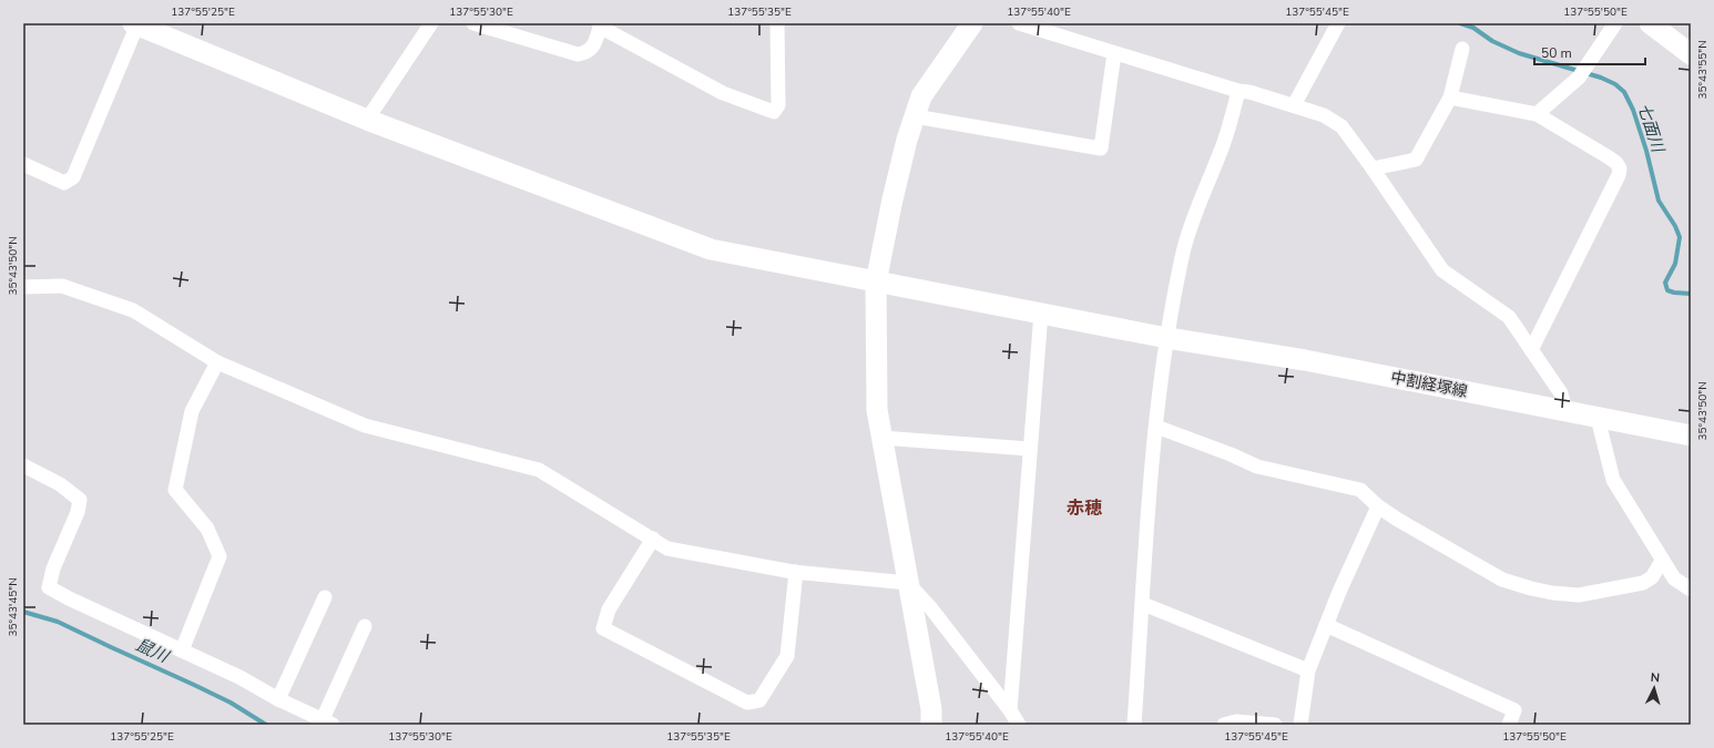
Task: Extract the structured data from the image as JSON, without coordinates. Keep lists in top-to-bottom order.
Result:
{
  "streets": {
    "street": ["中割経塚線"]
  },
  "districts": ["赤穂"],
  "water": ["七面川", "鼠川"],
  "scale_bar": "50 m",
  "north": "top",
  "coordinates": [
    "137°55'25\"E",
    "137°55'30\"E",
    "137°55'35\"E",
    "137°55'40\"E",
    "137°55'45\"E",
    "137°55'50\"E",
    "35°43'55\"N",
    "35°43'50\"N",
    "35°43'45\"N"
  ]
}
